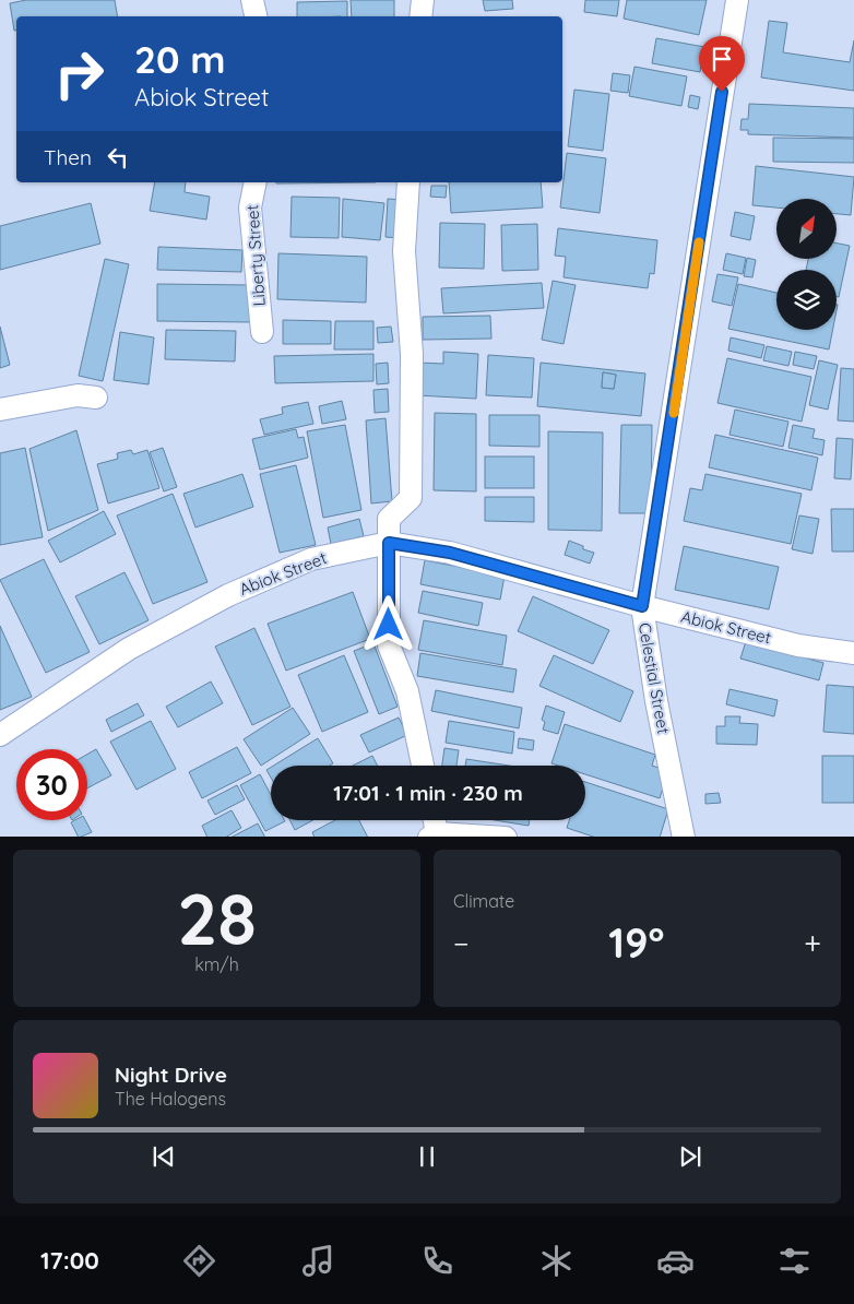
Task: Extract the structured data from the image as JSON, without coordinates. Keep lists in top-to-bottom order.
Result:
{
  "streets": {
    "street": ["Liberty Street", "Abiok Street", "Celestial Street"]
  },
  "crossings": [
    ["Abiok Street", "Celestial Street"]
  ],
  "north": "top right",
  "page": {
    "turn": ["20 m", "Abiok Street"],
    "then": "Then",
    "limit": "30",
    "trip": "17:01 · 1 min · 230 m",
    "tile": [
      ["28", "km/h"],
      "Climate"
    ],
    "heat": ["−", "19°", "+"],
    "song": ["Night Drive", "The Halogens"],
    "tabs": "17:00"
  }
}
